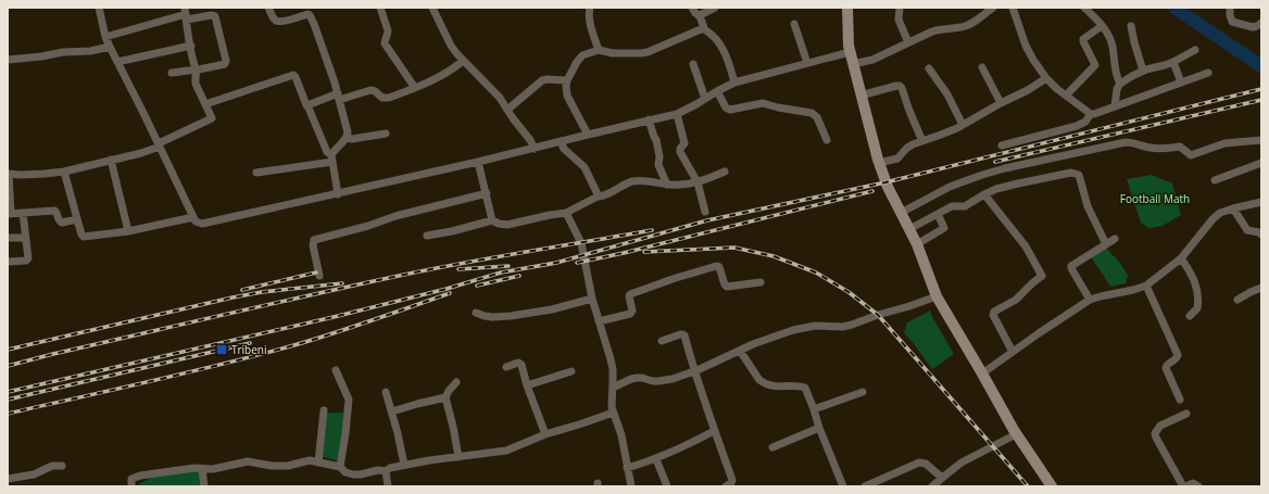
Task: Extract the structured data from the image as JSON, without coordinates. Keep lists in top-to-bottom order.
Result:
{
  "parks": ["Football Math"],
  "places": {
    "transit": ["Tribeni"]
  }
}
